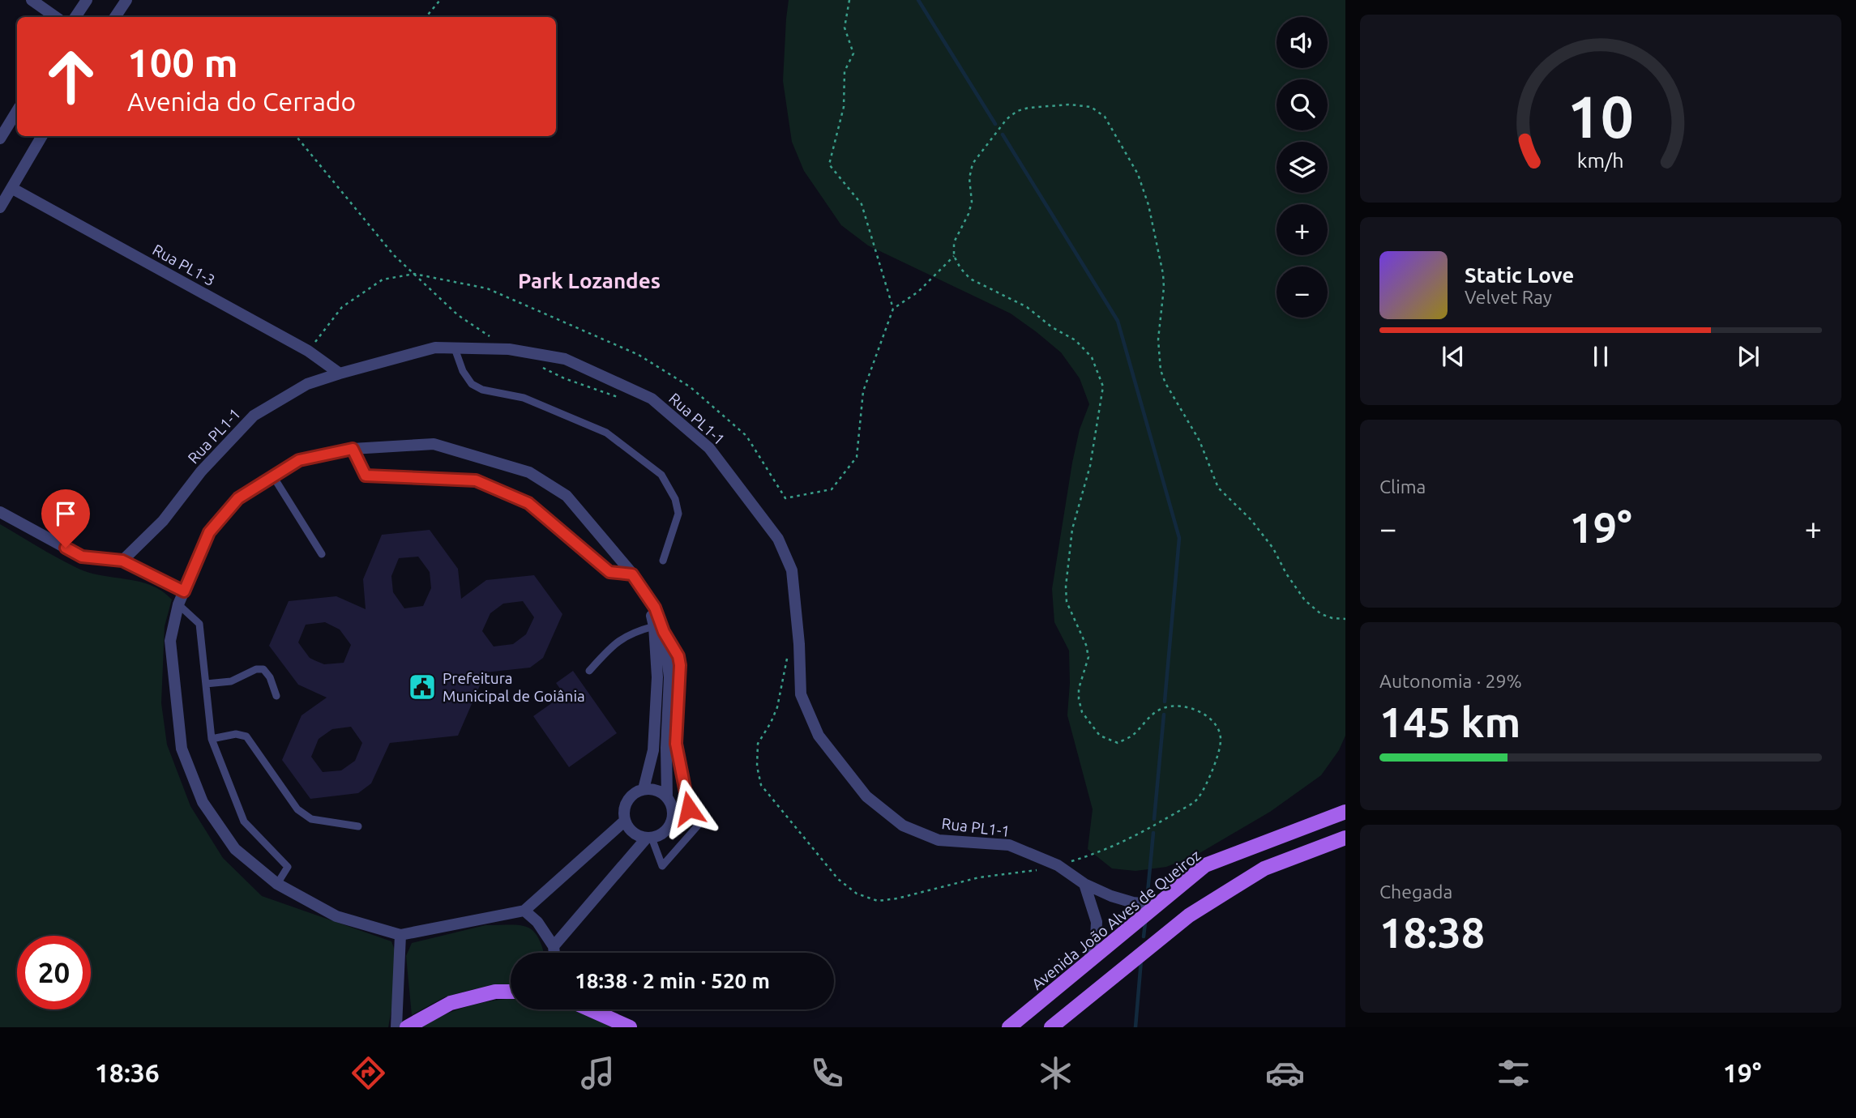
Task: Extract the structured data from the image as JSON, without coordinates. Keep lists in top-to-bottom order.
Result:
{
  "streets": {
    "main road": ["Avenida João Alves de Queiroz"],
    "street": ["Rua PL1-3", "Rua PL1-1"]
  },
  "crossings": [
    ["Rua PL1-3", "Rua PL1-1"],
    ["Rua PL1-1", "Avenida João Alves de Queiroz"]
  ],
  "districts": ["Park Lozandes"],
  "places": {
    "public building": ["Prefeitura Municipal de Goiânia"]
  },
  "page": {
    "map_buttons": ["+", "−"],
    "turn": ["100 m", "Avenida do Cerrado"],
    "song": ["Static Love", "Velvet Ray"],
    "tile": [
      "Clima",
      ["Autonomia · 29%", "145 km"],
      ["Chegada", "18:38"]
    ],
    "heat": ["−", "19°", "+"],
    "limit": "20",
    "trip": "18:38 · 2 min · 520 m",
    "tabs": ["18:36", "19°"],
    "gauge": ["10", "km/h"]
  }
}
